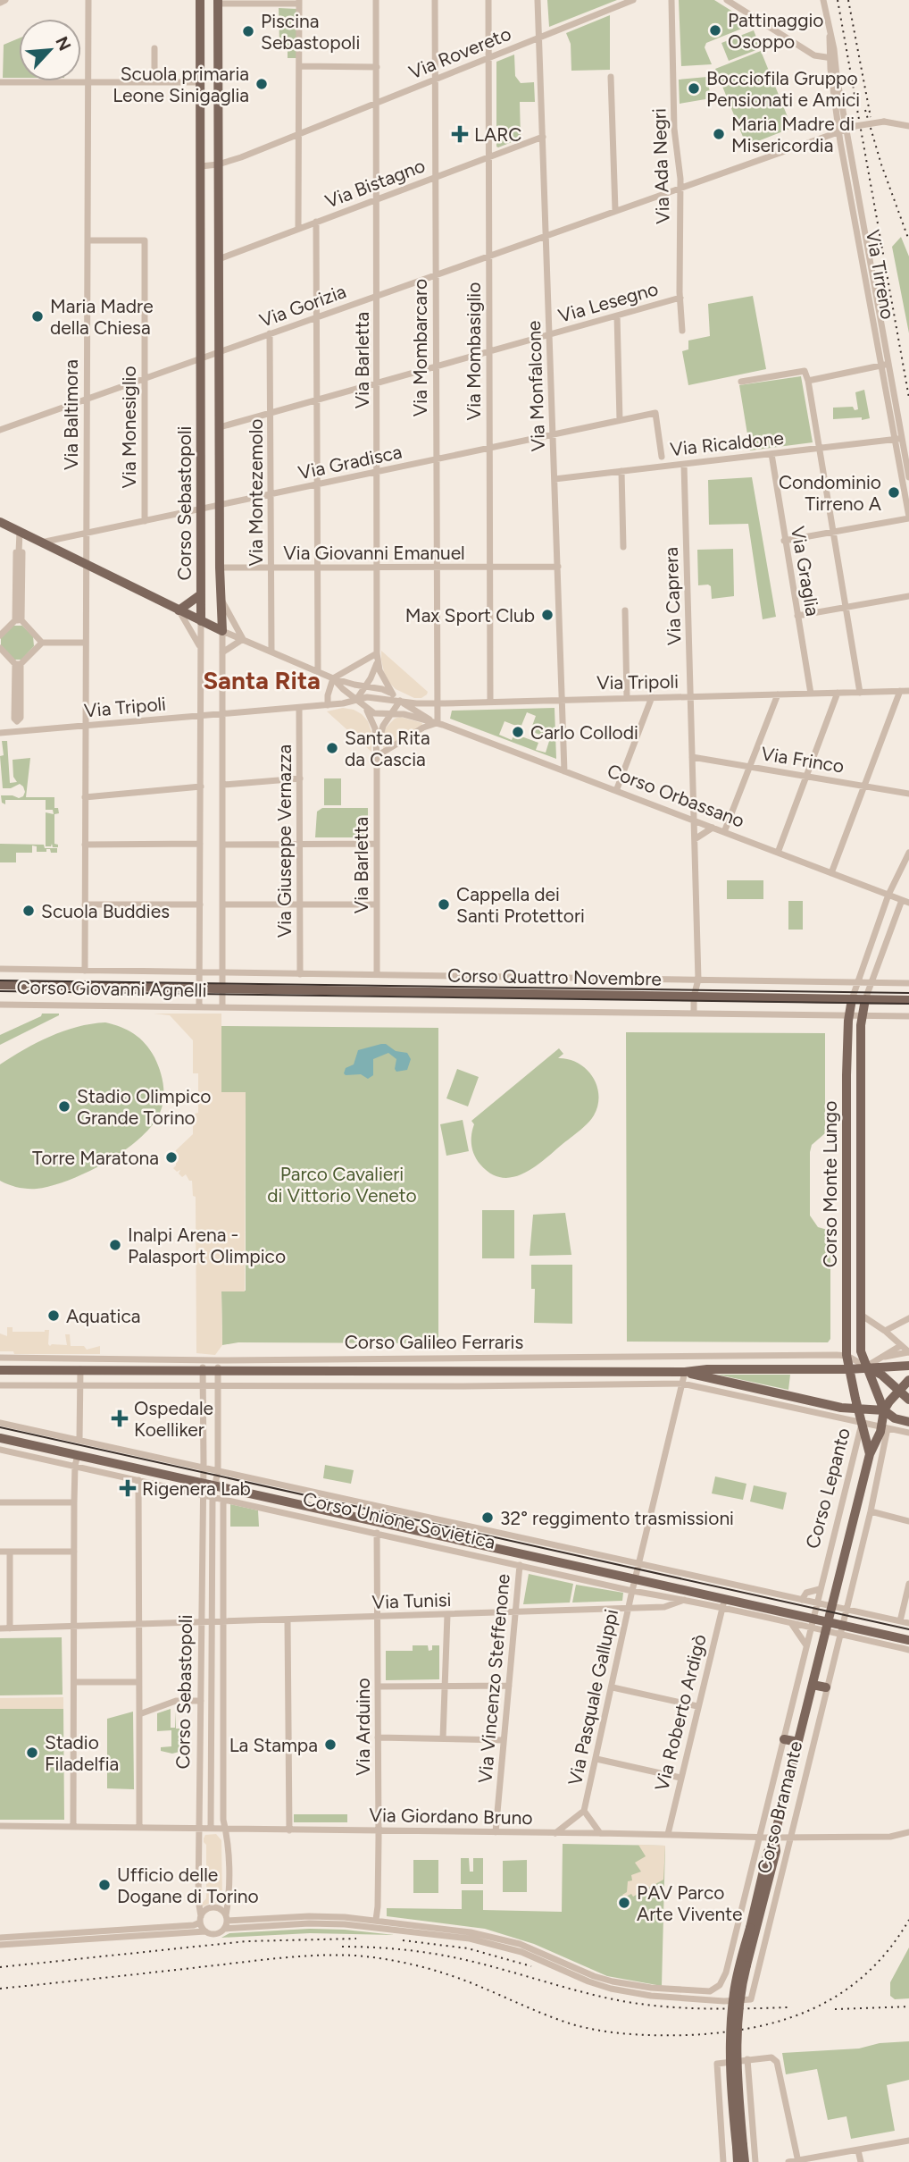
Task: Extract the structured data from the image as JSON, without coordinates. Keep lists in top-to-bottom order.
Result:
{
  "streets": {
    "main road": [
      "Corso Sebastopoli",
      "Corso Quattro Novembre",
      "Corso Giovanni Agnelli",
      "Corso Monte Lungo",
      "Corso Galileo Ferraris",
      "Corso Lepanto",
      "Corso Unione Sovietica",
      "Corso Bramante"
    ],
    "street": [
      "Via Rovereto",
      "Via Ada Negri",
      "Via Bistagno",
      "Via Tirreno",
      "Via Lesegno",
      "Via Gorizia",
      "Via Mombarcaro",
      "Via Mombasiglio",
      "Via Barletta",
      "Via Monfalcone",
      "Via Baltimora",
      "Via Monesiglio",
      "Via Ricaldone",
      "Via Gradisca",
      "Via Montezemolo",
      "Via Giovanni Emanuel",
      "Via Graglia",
      "Via Caprera",
      "Via Tripoli",
      "Via Frinco",
      "Corso Orbassano",
      "Via Giuseppe Vernazza",
      "Via Tunisi",
      "Via Vincenzo Steffenone",
      "Via Pasquale Galluppi",
      "Via Roberto Ardigò",
      "Via Arduino",
      "Via Giordano Bruno"
    ]
  },
  "crossings": [
    ["Via Rovereto", "Via Mombarcaro"],
    ["Via Rovereto", "Via Mombasiglio"],
    ["Via Rovereto", "Via Barletta"],
    ["Via Rovereto", "Via Monfalcone"],
    ["Via Rovereto", "Corso Sebastopoli"],
    ["Via Ada Negri", "Via Lesegno"],
    ["Via Ada Negri", "Via Gorizia"],
    ["Via Bistagno", "Via Mombarcaro"],
    ["Via Bistagno", "Via Mombasiglio"],
    ["Via Bistagno", "Via Barletta"],
    ["Via Bistagno", "Via Monfalcone"],
    ["Via Bistagno", "Corso Sebastopoli"],
    ["Via Tirreno", "Via Gorizia"],
    ["Via Tirreno", "Via Ricaldone"],
    ["Via Tirreno", "Via Graglia"],
    ["Via Lesegno", "Via Mombarcaro"],
    ["Via Lesegno", "Via Mombasiglio"],
    ["Via Lesegno", "Via Barletta"],
    ["Via Lesegno", "Via Monfalcone"],
    ["Via Lesegno", "Via Montezemolo"],
    ["Via Lesegno", "Corso Sebastopoli"],
    ["Via Gorizia", "Via Mombarcaro"],
    ["Via Gorizia", "Via Mombasiglio"],
    ["Via Gorizia", "Via Barletta"],
    ["Via Gorizia", "Via Monfalcone"],
    ["Via Gorizia", "Via Baltimora"],
    ["Via Gorizia", "Via Monesiglio"],
    ["Via Gorizia", "Via Montezemolo"],
    ["Via Gorizia", "Corso Sebastopoli"],
    ["Via Mombarcaro", "Via Gradisca"],
    ["Via Mombarcaro", "Via Giovanni Emanuel"],
    ["Via Mombarcaro", "Via Tripoli"],
    ["Via Mombarcaro", "Corso Orbassano"],
    ["Via Mombasiglio", "Via Gradisca"],
    ["Via Mombasiglio", "Via Giovanni Emanuel"],
    ["Via Mombasiglio", "Via Tripoli"],
    ["Via Barletta", "Via Gradisca"],
    ["Via Barletta", "Via Giovanni Emanuel"],
    ["Via Barletta", "Corso Quattro Novembre"],
    ["Via Monfalcone", "Via Ricaldone"],
    ["Via Monfalcone", "Via Gradisca"],
    ["Via Monfalcone", "Via Giovanni Emanuel"],
    ["Via Monfalcone", "Via Tripoli"],
    ["Via Monfalcone", "Corso Orbassano"],
    ["Via Baltimora", "Via Monesiglio"],
    ["Via Baltimora", "Via Gradisca"],
    ["Via Baltimora", "Via Tripoli"],
    ["Via Baltimora", "Corso Giovanni Agnelli"],
    ["Via Monesiglio", "Via Gradisca"],
    ["Via Ricaldone", "Via Graglia"],
    ["Via Ricaldone", "Via Caprera"],
    ["Via Gradisca", "Via Montezemolo"],
    ["Via Gradisca", "Corso Sebastopoli"],
    ["Via Montezemolo", "Via Giovanni Emanuel"],
    ["Corso Sebastopoli", "Via Giovanni Emanuel"],
    ["Corso Sebastopoli", "Via Tripoli"],
    ["Corso Sebastopoli", "Corso Quattro Novembre"],
    ["Corso Sebastopoli", "Corso Giovanni Agnelli"],
    ["Corso Sebastopoli", "Corso Galileo Ferraris"],
    ["Corso Sebastopoli", "Corso Unione Sovietica"],
    ["Corso Sebastopoli", "Via Tunisi"],
    ["Corso Sebastopoli", "Via Giordano Bruno"],
    ["Via Graglia", "Via Tripoli"],
    ["Via Caprera", "Via Tripoli"],
    ["Via Caprera", "Via Frinco"],
    ["Via Caprera", "Corso Orbassano"],
    ["Via Caprera", "Corso Quattro Novembre"],
    ["Via Tripoli", "Via Giuseppe Vernazza"],
    ["Via Giuseppe Vernazza", "Corso Quattro Novembre"],
    ["Corso Quattro Novembre", "Corso Giovanni Agnelli"],
    ["Corso Quattro Novembre", "Corso Monte Lungo"],
    ["Corso Monte Lungo", "Corso Galileo Ferraris"],
    ["Corso Monte Lungo", "Corso Lepanto"],
    ["Corso Galileo Ferraris", "Corso Lepanto"],
    ["Corso Galileo Ferraris", "Via Pasquale Galluppi"],
    ["Corso Lepanto", "Corso Unione Sovietica"],
    ["Corso Lepanto", "Corso Bramante"],
    ["Corso Unione Sovietica", "Via Tunisi"],
    ["Corso Unione Sovietica", "Via Vincenzo Steffenone"],
    ["Corso Unione Sovietica", "Via Pasquale Galluppi"],
    ["Corso Unione Sovietica", "Via Roberto Ardigò"],
    ["Corso Unione Sovietica", "Via Arduino"],
    ["Corso Unione Sovietica", "Corso Bramante"],
    ["Via Tunisi", "Via Vincenzo Steffenone"],
    ["Via Tunisi", "Via Pasquale Galluppi"],
    ["Via Tunisi", "Via Arduino"],
    ["Via Vincenzo Steffenone", "Via Giordano Bruno"],
    ["Via Pasquale Galluppi", "Via Giordano Bruno"],
    ["Via Roberto Ardigò", "Via Giordano Bruno"],
    ["Via Arduino", "Via Giordano Bruno"],
    ["Corso Bramante", "Via Giordano Bruno"]
  ],
  "districts": ["Santa Rita"],
  "parks": ["Parco Cavalieri di Vittorio Veneto"],
  "places": {
    "other": [
      "Pattinaggio Osoppo",
      "Piscina Sebastopoli",
      "Scuola primaria Leone Sinigaglia",
      "Bocciofila Gruppo Pensionati e Amici",
      "Maria Madre di Misericordia",
      "Maria Madre della Chiesa",
      "Condominio Tirreno A",
      "Max Sport Club",
      "Carlo Collodi",
      "Santa Rita da Cascia",
      "Cappella dei Santi Protettori",
      "Scuola Buddies",
      "Stadio Olimpico Grande Torino",
      "Torre Maratona",
      "Inalpi Arena - Palasport Olimpico",
      "Aquatica",
      "32° reggimento trasmissioni",
      "La Stampa",
      "Stadio Filadelfia",
      "Ufficio delle Dogane di Torino",
      "PAV Parco Arte Vivente"
    ],
    "health": ["LARC", "Ospedale Koelliker", "Rigenera Lab"]
  },
  "north": "top right"
}
